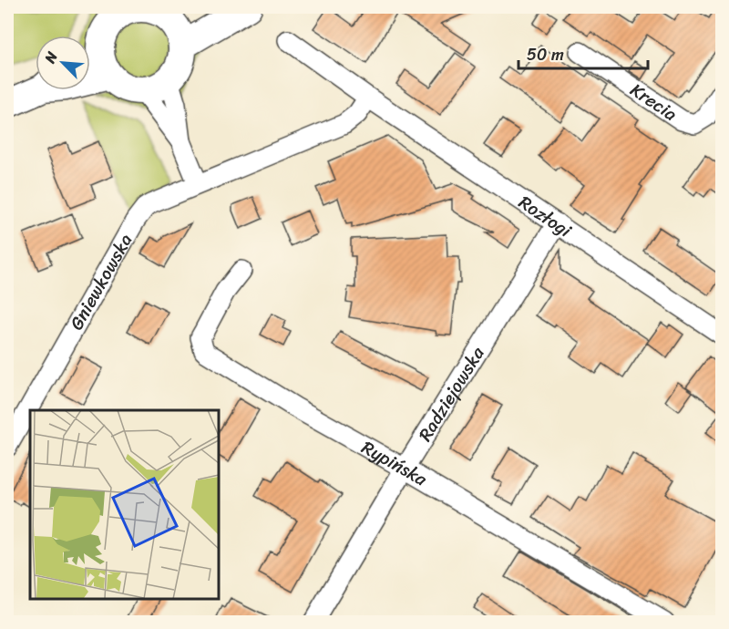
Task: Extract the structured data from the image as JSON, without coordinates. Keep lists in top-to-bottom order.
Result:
{
  "streets": {
    "street": [
      "Krecia",
      "Rozłogi",
      "Gniewkowska",
      "Radziejowska",
      "Rypińska"
    ]
  },
  "crossings": [
    ["Rozłogi", "Radziejowska"],
    ["Radziejowska", "Rypińska"]
  ],
  "scale_bar": "50 m",
  "north": "top left"
}
